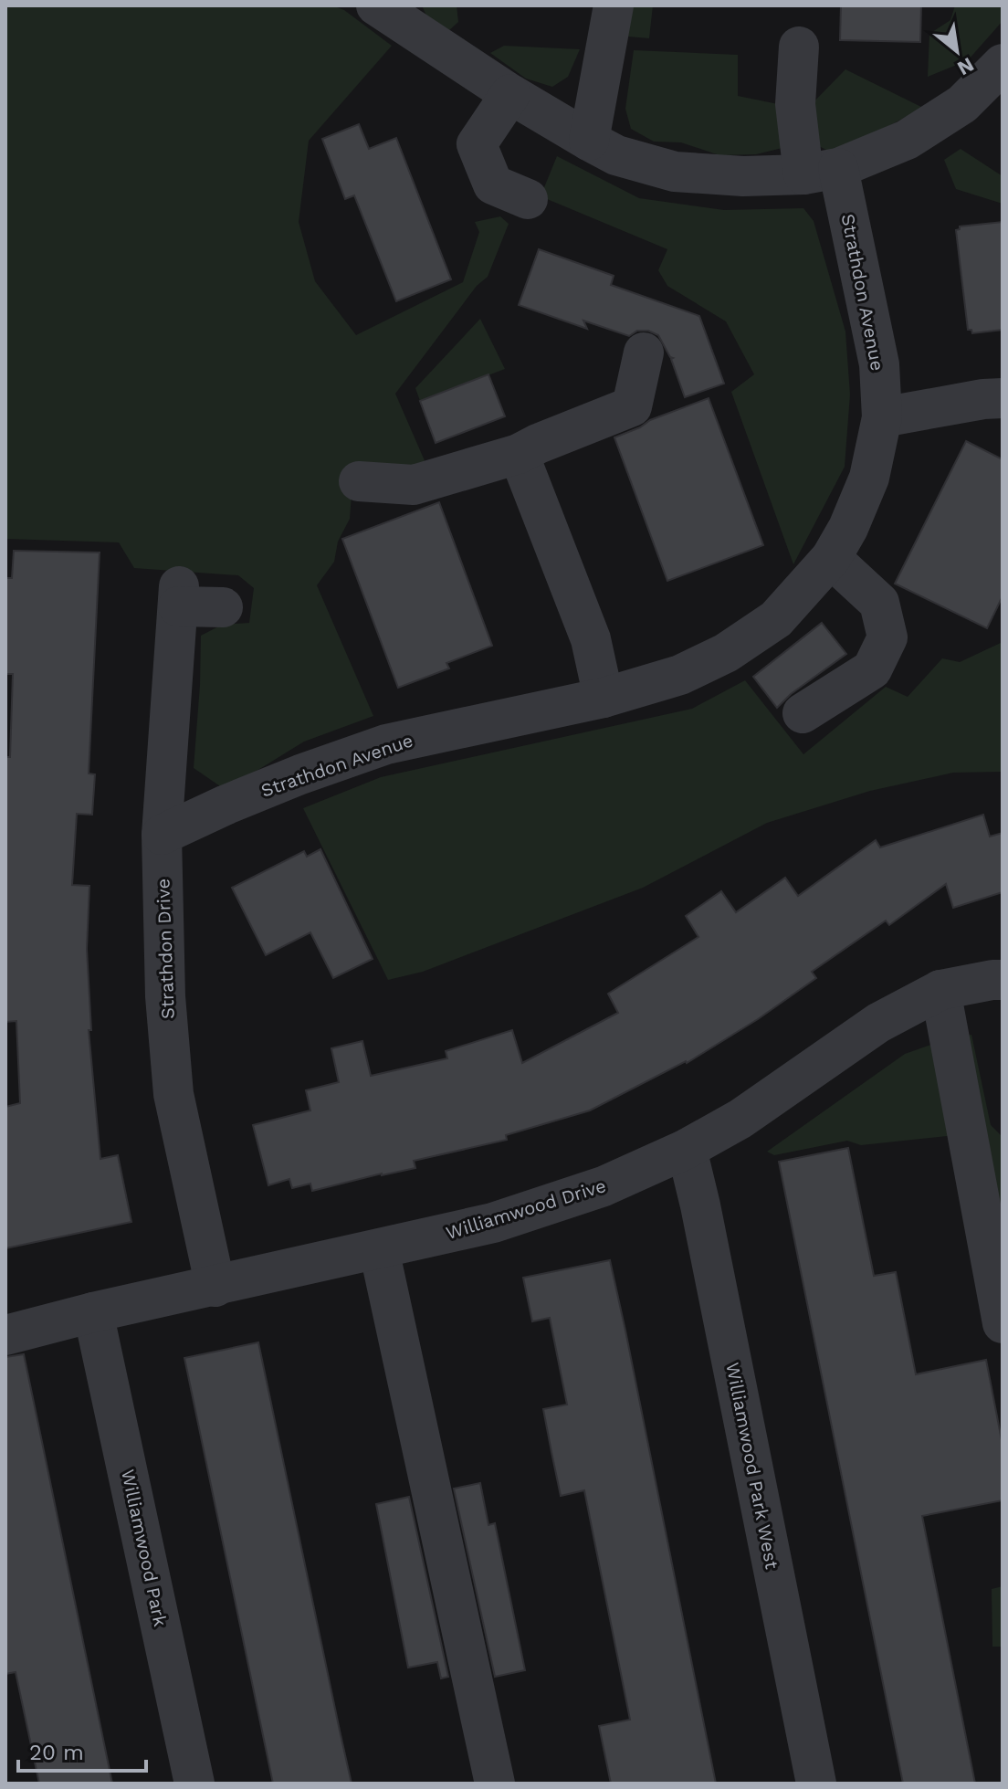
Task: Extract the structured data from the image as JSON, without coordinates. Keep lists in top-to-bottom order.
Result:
{
  "streets": {
    "street": [
      "Strathdon Avenue",
      "Strathdon Drive",
      "Williamwood Drive",
      "Williamwood Park West",
      "Williamwood Park"
    ]
  },
  "crossings": [
    ["Strathdon Avenue", "Strathdon Drive"],
    ["Strathdon Drive", "Williamwood Drive"],
    ["Williamwood Drive", "Williamwood Park West"],
    ["Williamwood Drive", "Williamwood Park"]
  ],
  "scale_bar": "20 m",
  "north": "bottom right"
}
